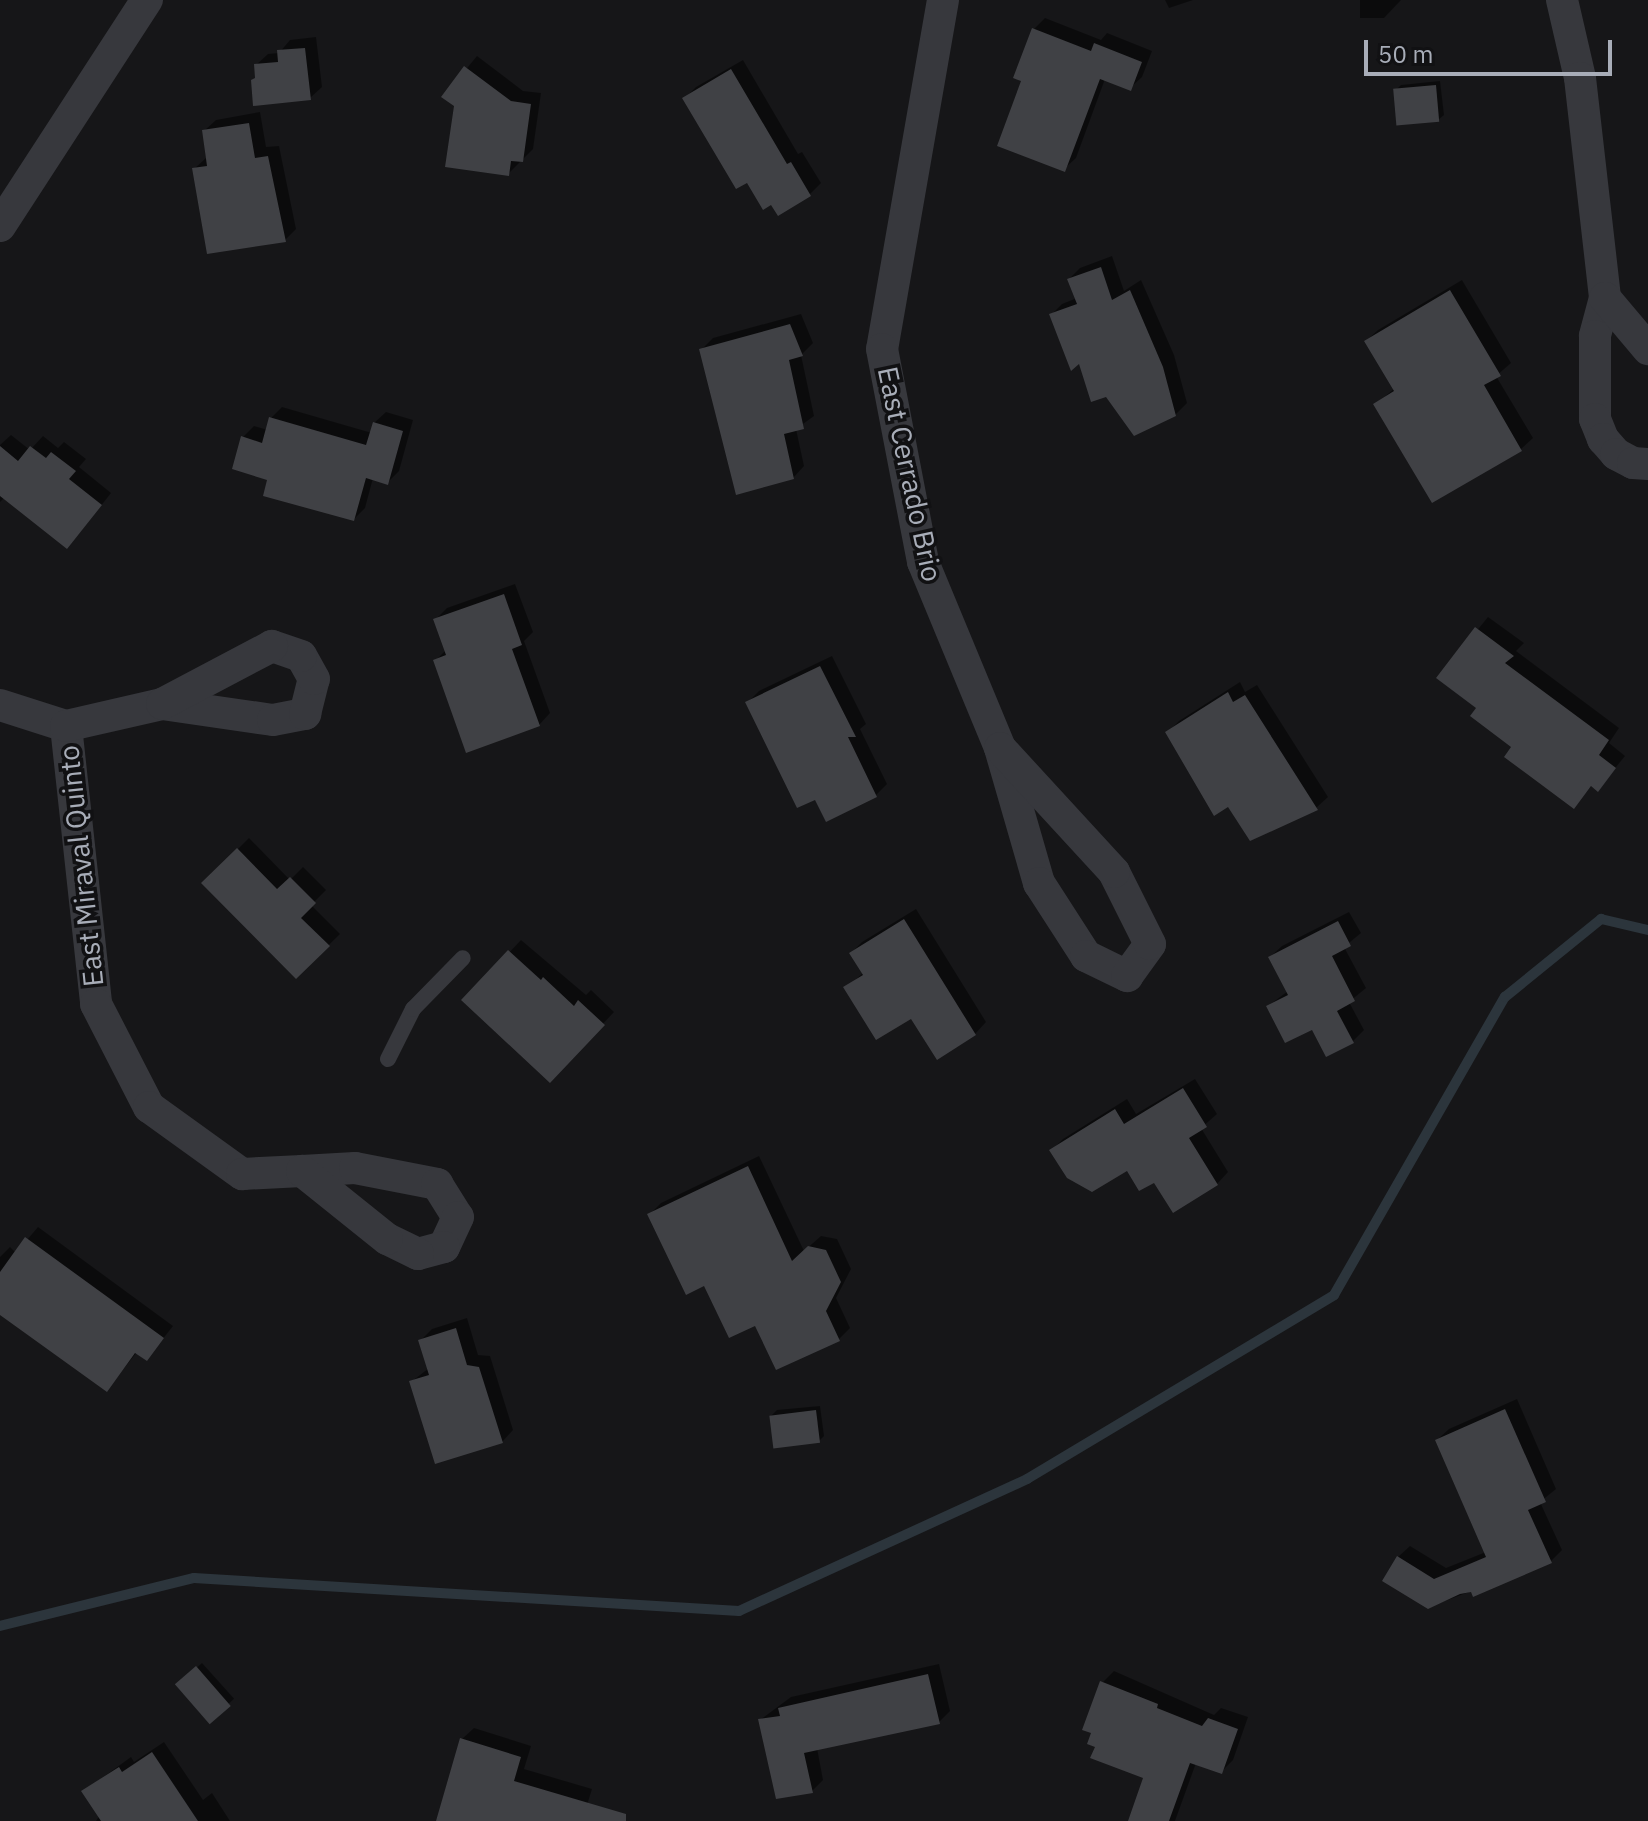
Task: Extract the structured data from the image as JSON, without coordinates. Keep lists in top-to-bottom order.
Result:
{
  "streets": {
    "street": ["East Cerrado Brio", "East Miraval Quinto"]
  },
  "scale_bar": "50 m"
}
